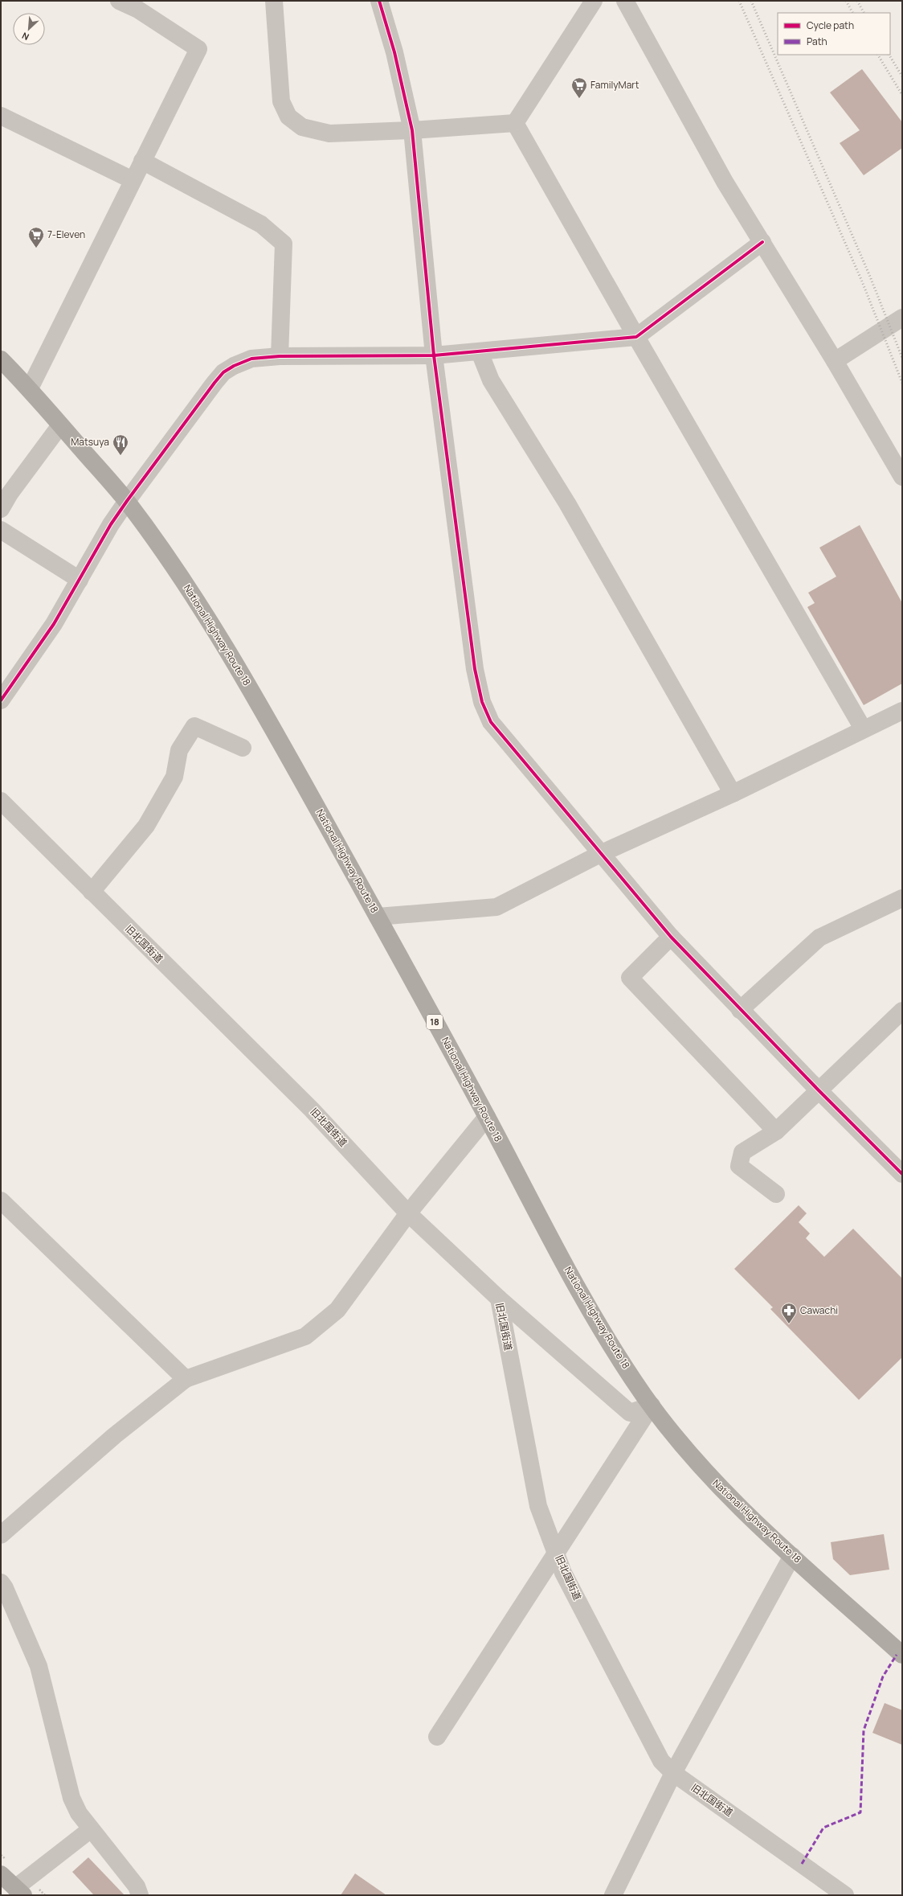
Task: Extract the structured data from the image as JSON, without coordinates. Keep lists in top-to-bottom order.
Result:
{
  "streets": {
    "highway": ["National Highway Route 18", "18"],
    "street": ["旧北国街道"]
  },
  "places": {
    "supermarket": ["FamilyMart", "7-Eleven"],
    "restaurant": ["Matsuya"],
    "pharmacy": ["Cawachi"]
  },
  "legend": ["Cycle path", "Path"],
  "north": "bottom left"
}
